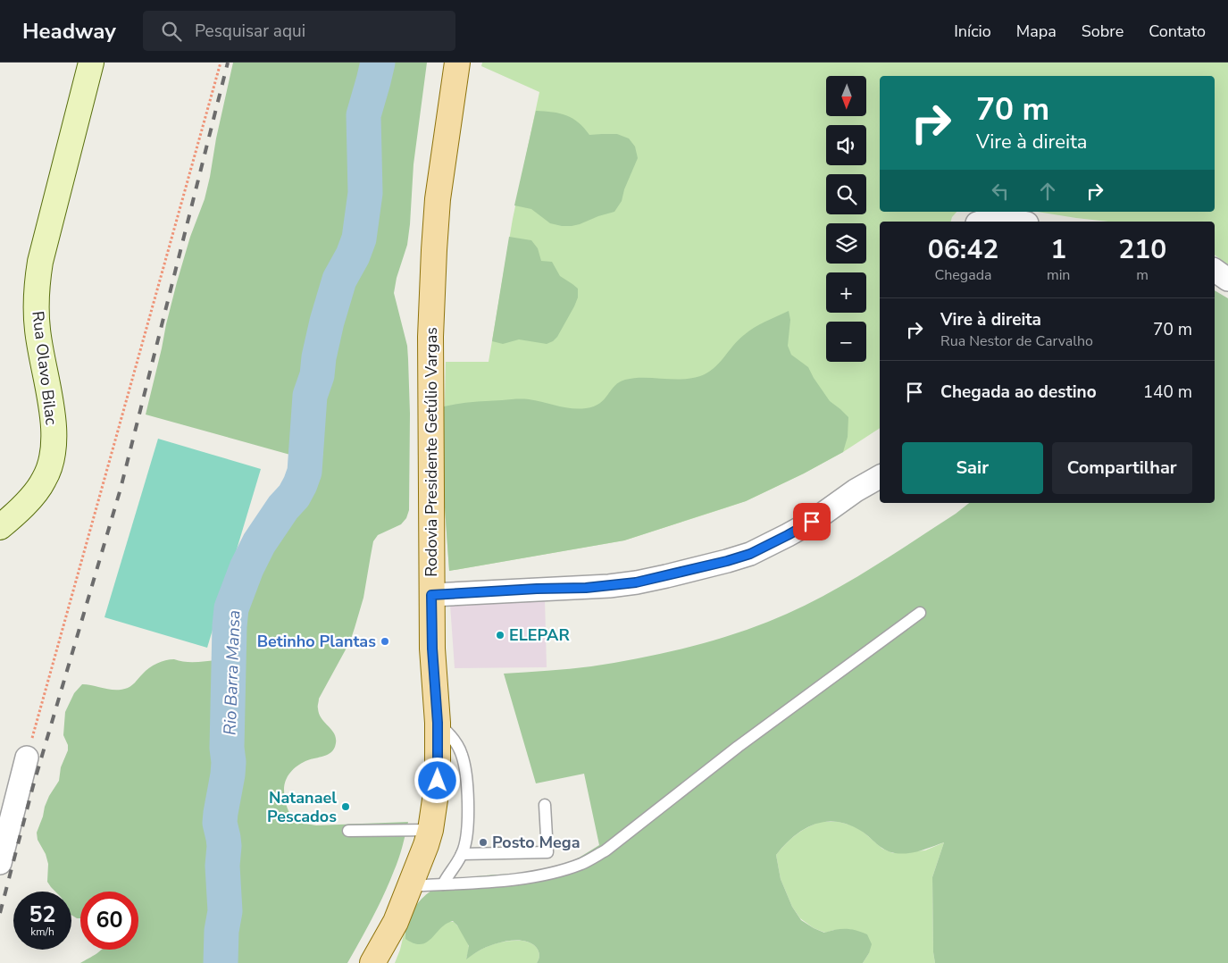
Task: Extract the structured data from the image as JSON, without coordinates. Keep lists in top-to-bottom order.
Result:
{
  "streets": {
    "main road": ["Rodovia Presidente Getúlio Vargas"],
    "street": ["Rua Olavo Bilac"]
  },
  "water": ["Rio Barra Mansa"],
  "places": [
    "ELEPAR",
    "Betinho Plantas",
    "Natanael Pescados",
    "Posto Mega"
  ],
  "north": "bottom",
  "page": {
    "header": "Headway",
    "search": "Pesquisar aqui",
    "nav": [
      "Início",
      "Mapa",
      "Sobre",
      "Contato"
    ],
    "map_buttons": ["+", "−"],
    "turn": ["70 m", "Vire à direita"],
    "eta": [
      "06:42",
      "Chegada",
      "1",
      "min",
      "210",
      "m"
    ],
    "list": [
      {
        "name": "Vire à direita",
        "note": "Rua Nestor de Carvalho",
        "value": "70 m"
      },
      {
        "name": "Chegada ao destino",
        "value": "140 m"
      }
    ],
    "buttons": ["Sair", "Compartilhar"],
    "speed": "52 km/h",
    "limit": "60"
  }
}
